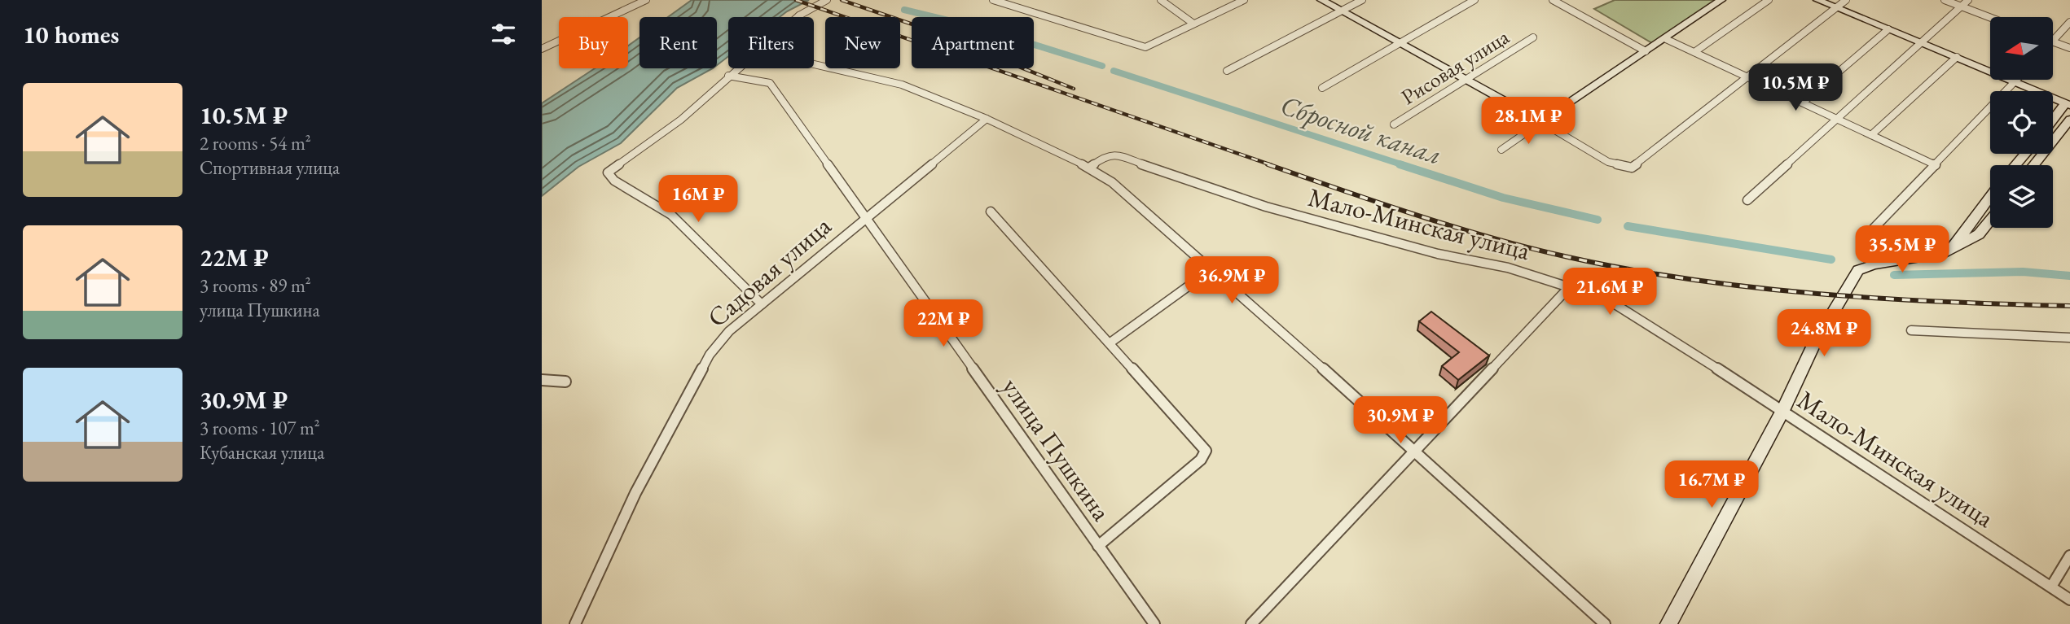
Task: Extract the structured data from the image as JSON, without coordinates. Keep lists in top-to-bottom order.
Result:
{
  "streets": {
    "street": [
      "Рисовая улица",
      "Мало-Минская улица",
      "Садовая улица",
      "улица Пушкина"
    ]
  },
  "crossings": [
    ["Садовая улица", "улица Пушкина"]
  ],
  "water": ["Сбросной канал"],
  "north": "left",
  "page": {
    "heading": "10 homes",
    "chip": [
      "Buy",
      "Rent",
      "Filters",
      "New",
      "Apartment"
    ],
    "price": [
      "10.5M ₽",
      "28.1M ₽",
      "16M ₽",
      "35.5M ₽",
      "36.9M ₽",
      "21.6M ₽",
      "22M ₽",
      "24.8M ₽",
      "30.9M ₽",
      "16.7M ₽"
    ],
    "list": [
      {
        "name": "10.5M ₽",
        "note": "2 rooms · 54 m² · Спортивная улица"
      },
      {
        "name": "22M ₽",
        "note": "3 rooms · 89 m² · улица Пушкина"
      },
      {
        "name": "30.9M ₽",
        "note": "3 rooms · 107 m² · Кубанская улица"
      }
    ]
  }
}
